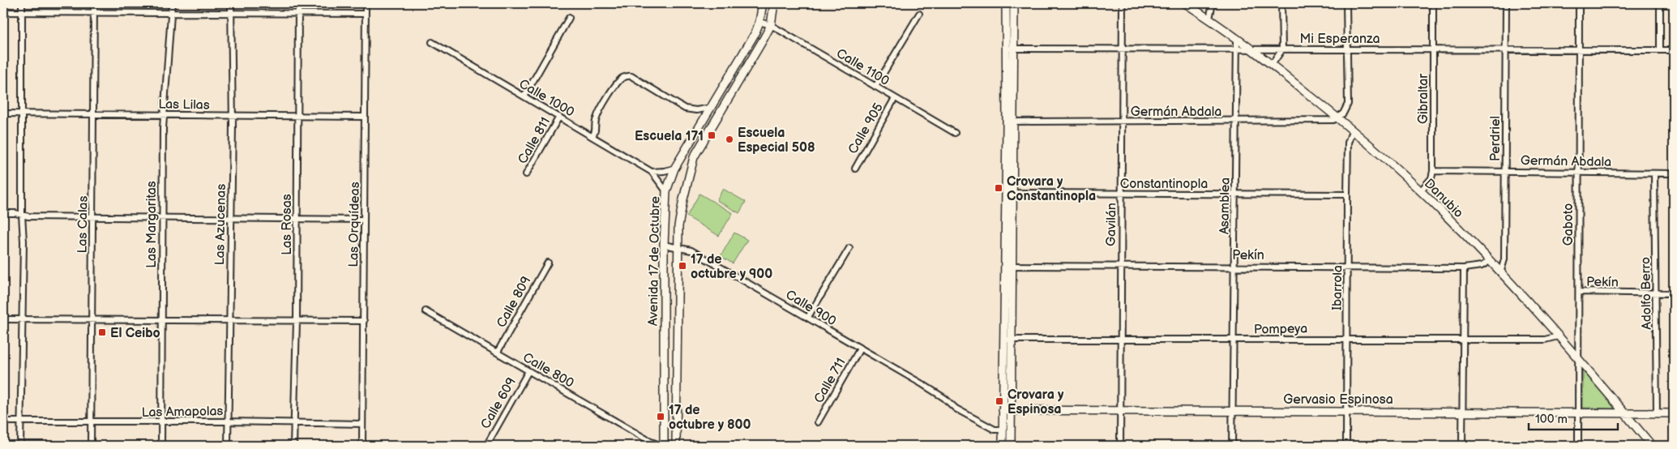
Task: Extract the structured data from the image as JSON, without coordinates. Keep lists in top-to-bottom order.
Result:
{
  "streets": {
    "main road": ["Danubio", "Avenida 17 de Octubre", "Gervasio Espinosa"],
    "street": [
      "Mi Esperanza",
      "Calle 1100",
      "Calle 1000",
      "Gibraltar",
      "Las Lilas",
      "Germán Abdala",
      "Calle 905",
      "Perdriel",
      "Calle 811",
      "Constantinopla",
      "Asamblea",
      "Las Calas",
      "Las Margaritas",
      "Las Azucenas",
      "Las Rosas",
      "Las Orquídeas",
      "Gavilán",
      "Gaboto",
      "Pekín",
      "Ibarrola",
      "Adolfo Berro",
      "Calle 809",
      "Calle 900",
      "Pompeya",
      "Calle 800",
      "Calle 711",
      "Calle 609",
      "Las Amapolas"
    ]
  },
  "crossings": [
    ["Mi Esperanza", "Gibraltar"],
    ["Mi Esperanza", "Perdriel"],
    ["Mi Esperanza", "Danubio"],
    ["Mi Esperanza", "Asamblea"],
    ["Mi Esperanza", "Gavilán"],
    ["Mi Esperanza", "Gaboto"],
    ["Calle 1100", "Calle 905"],
    ["Calle 1100", "Avenida 17 de Octubre"],
    ["Calle 1000", "Calle 811"],
    ["Calle 1000", "Avenida 17 de Octubre"],
    ["Gibraltar", "Germán Abdala"],
    ["Gibraltar", "Danubio"],
    ["Las Lilas", "Las Calas"],
    ["Las Lilas", "Las Margaritas"],
    ["Las Lilas", "Las Azucenas"],
    ["Las Lilas", "Las Rosas"],
    ["Las Lilas", "Las Orquídeas"],
    ["Germán Abdala", "Perdriel"],
    ["Germán Abdala", "Danubio"],
    ["Germán Abdala", "Asamblea"],
    ["Germán Abdala", "Gavilán"],
    ["Germán Abdala", "Gaboto"],
    ["Germán Abdala", "Adolfo Berro"],
    ["Perdriel", "Danubio"],
    ["Constantinopla", "Asamblea"],
    ["Constantinopla", "Gavilán"],
    ["Constantinopla", "Ibarrola"],
    ["Danubio", "Asamblea"],
    ["Danubio", "Gaboto"],
    ["Danubio", "Pekín"],
    ["Danubio", "Ibarrola"],
    ["Danubio", "Pompeya"],
    ["Danubio", "Gervasio Espinosa"],
    ["Asamblea", "Pekín"],
    ["Asamblea", "Pompeya"],
    ["Asamblea", "Gervasio Espinosa"],
    ["Las Calas", "Las Amapolas"],
    ["Las Margaritas", "Las Amapolas"],
    ["Las Azucenas", "Las Amapolas"],
    ["Las Rosas", "Las Amapolas"],
    ["Las Orquídeas", "Las Amapolas"],
    ["Gavilán", "Pekín"],
    ["Gavilán", "Pompeya"],
    ["Gavilán", "Gervasio Espinosa"],
    ["Gaboto", "Pekín"],
    ["Gaboto", "Gervasio Espinosa"],
    ["Pekín", "Ibarrola"],
    ["Pekín", "Adolfo Berro"],
    ["Avenida 17 de Octubre", "Calle 900"],
    ["Avenida 17 de Octubre", "Calle 800"],
    ["Ibarrola", "Pompeya"],
    ["Ibarrola", "Gervasio Espinosa"],
    ["Adolfo Berro", "Gervasio Espinosa"],
    ["Calle 809", "Calle 800"],
    ["Calle 900", "Calle 711"],
    ["Calle 800", "Calle 609"]
  ],
  "places": {
    "transit": [
      "Escuela 171",
      "Crovara y Constantinopla",
      "17 de octubre y 900",
      "El Ceibo",
      "Crovara y Espinosa",
      "17 de octubre y 800"
    ],
    "other": ["Escuela Especial 508"]
  },
  "scale_bar": "100 m"
}
